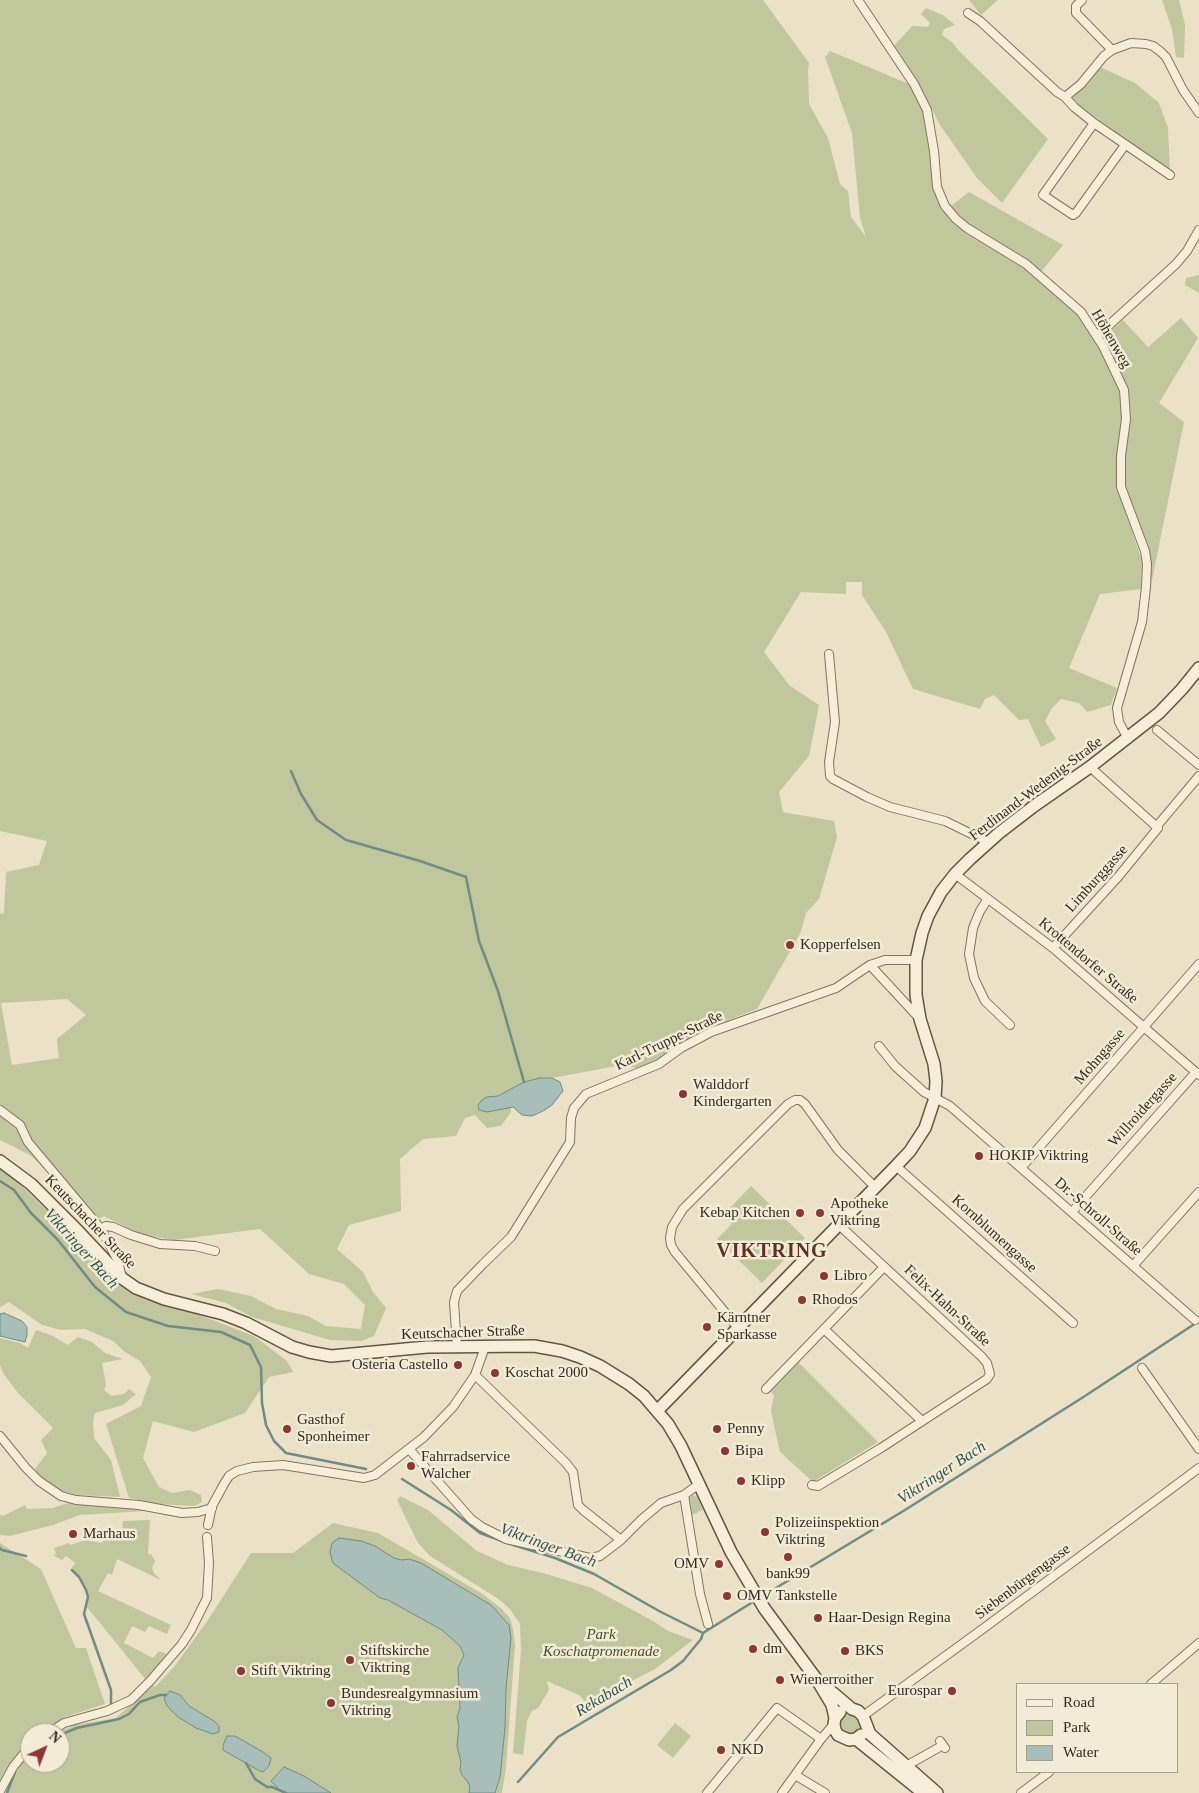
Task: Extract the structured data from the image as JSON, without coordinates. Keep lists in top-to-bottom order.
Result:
{
  "streets": {
    "main road": ["Ferdinand-Wedenig-Straße", "Keutschacher Straße"],
    "street": [
      "Höhenweg",
      "Limburggasse",
      "Krottendorfer Straße",
      "Karl-Truppe-Straße",
      "Mohngasse",
      "Willroidergasse",
      "Dr.-Schroll-Straße",
      "Kornblumengasse",
      "Felix-Hahn-Straße",
      "Siebenbürgengasse"
    ]
  },
  "crossings": [
    ["Höhenweg", "Ferdinand-Wedenig-Straße"],
    ["Ferdinand-Wedenig-Straße", "Krottendorfer Straße"],
    ["Ferdinand-Wedenig-Straße", "Karl-Truppe-Straße"],
    ["Ferdinand-Wedenig-Straße", "Dr.-Schroll-Straße"],
    ["Ferdinand-Wedenig-Straße", "Keutschacher Straße"],
    ["Ferdinand-Wedenig-Straße", "Kornblumengasse"],
    ["Ferdinand-Wedenig-Straße", "Felix-Hahn-Straße"],
    ["Limburggasse", "Krottendorfer Straße"],
    ["Krottendorfer Straße", "Mohngasse"],
    ["Krottendorfer Straße", "Willroidergasse"],
    ["Karl-Truppe-Straße", "Keutschacher Straße"],
    ["Mohngasse", "Dr.-Schroll-Straße"],
    ["Willroidergasse", "Dr.-Schroll-Straße"],
    ["Keutschacher Straße", "Siebenbürgengasse"]
  ],
  "districts": ["VIKTRING"],
  "water": ["Viktringer Bach", "Rekabach"],
  "parks": ["Park Koschatpromenade"],
  "places": [
    "Kopperfelsen",
    "Walddorf Kindergarten",
    "HOKIP Viktring",
    "Kebap Kitchen",
    "Apotheke Viktring",
    "Libro",
    "Rhodos",
    "Kärntner Sparkasse",
    "Osteria Castello",
    "Koschat 2000",
    "Gasthof Sponheimer",
    "Penny",
    "Bipa",
    "Fahrradservice Walcher",
    "Klipp",
    "Polizeiinspektion Viktring",
    "Marhaus",
    "bank99",
    "OMV",
    "OMV Tankstelle",
    "Haar-Design Regina",
    "dm",
    "BKS",
    "Stiftskirche Viktring",
    "Stift Viktring",
    "Wienerroither",
    "Eurospar",
    "Bundesrealgymnasium Viktring",
    "NKD"
  ],
  "legend": ["Road", "Park", "Water"],
  "north": "top right"
}
